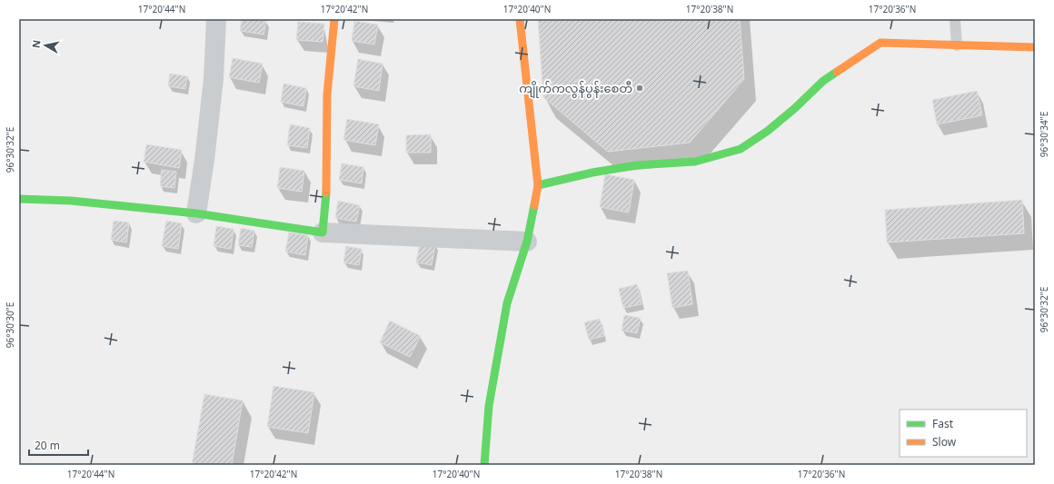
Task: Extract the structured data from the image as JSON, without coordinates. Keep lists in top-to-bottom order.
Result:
{
  "places": ["ကျိုက်ကလွန်ပွန်းစေတီ"],
  "legend": ["Fast", "Slow"],
  "scale_bar": "20 m",
  "north": "left",
  "coordinates": [
    "17°20'44\"N",
    "17°20'42\"N",
    "17°20'40\"N",
    "17°20'38\"N",
    "17°20'36\"N",
    "96°30'34\"E",
    "96°30'32\"E",
    "96°30'30\"E"
  ]
}
